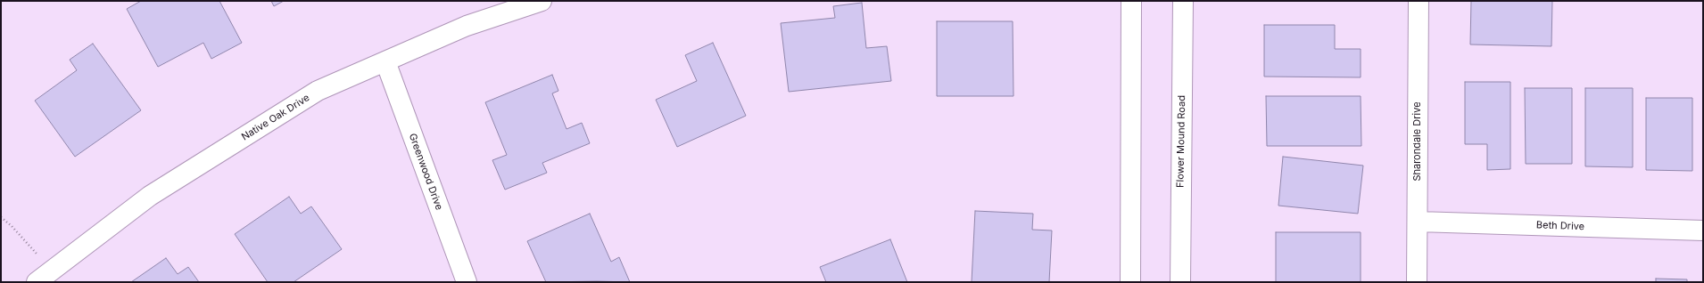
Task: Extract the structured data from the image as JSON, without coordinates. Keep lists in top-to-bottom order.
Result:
{
  "streets": {
    "street": [
      "Native Oak Drive",
      "Flower Mound Road",
      "Sharondale Drive",
      "Greenwood Drive",
      "Beth Drive"
    ]
  },
  "crossings": [
    ["Native Oak Drive", "Greenwood Drive"],
    ["Sharondale Drive", "Beth Drive"]
  ]
}
